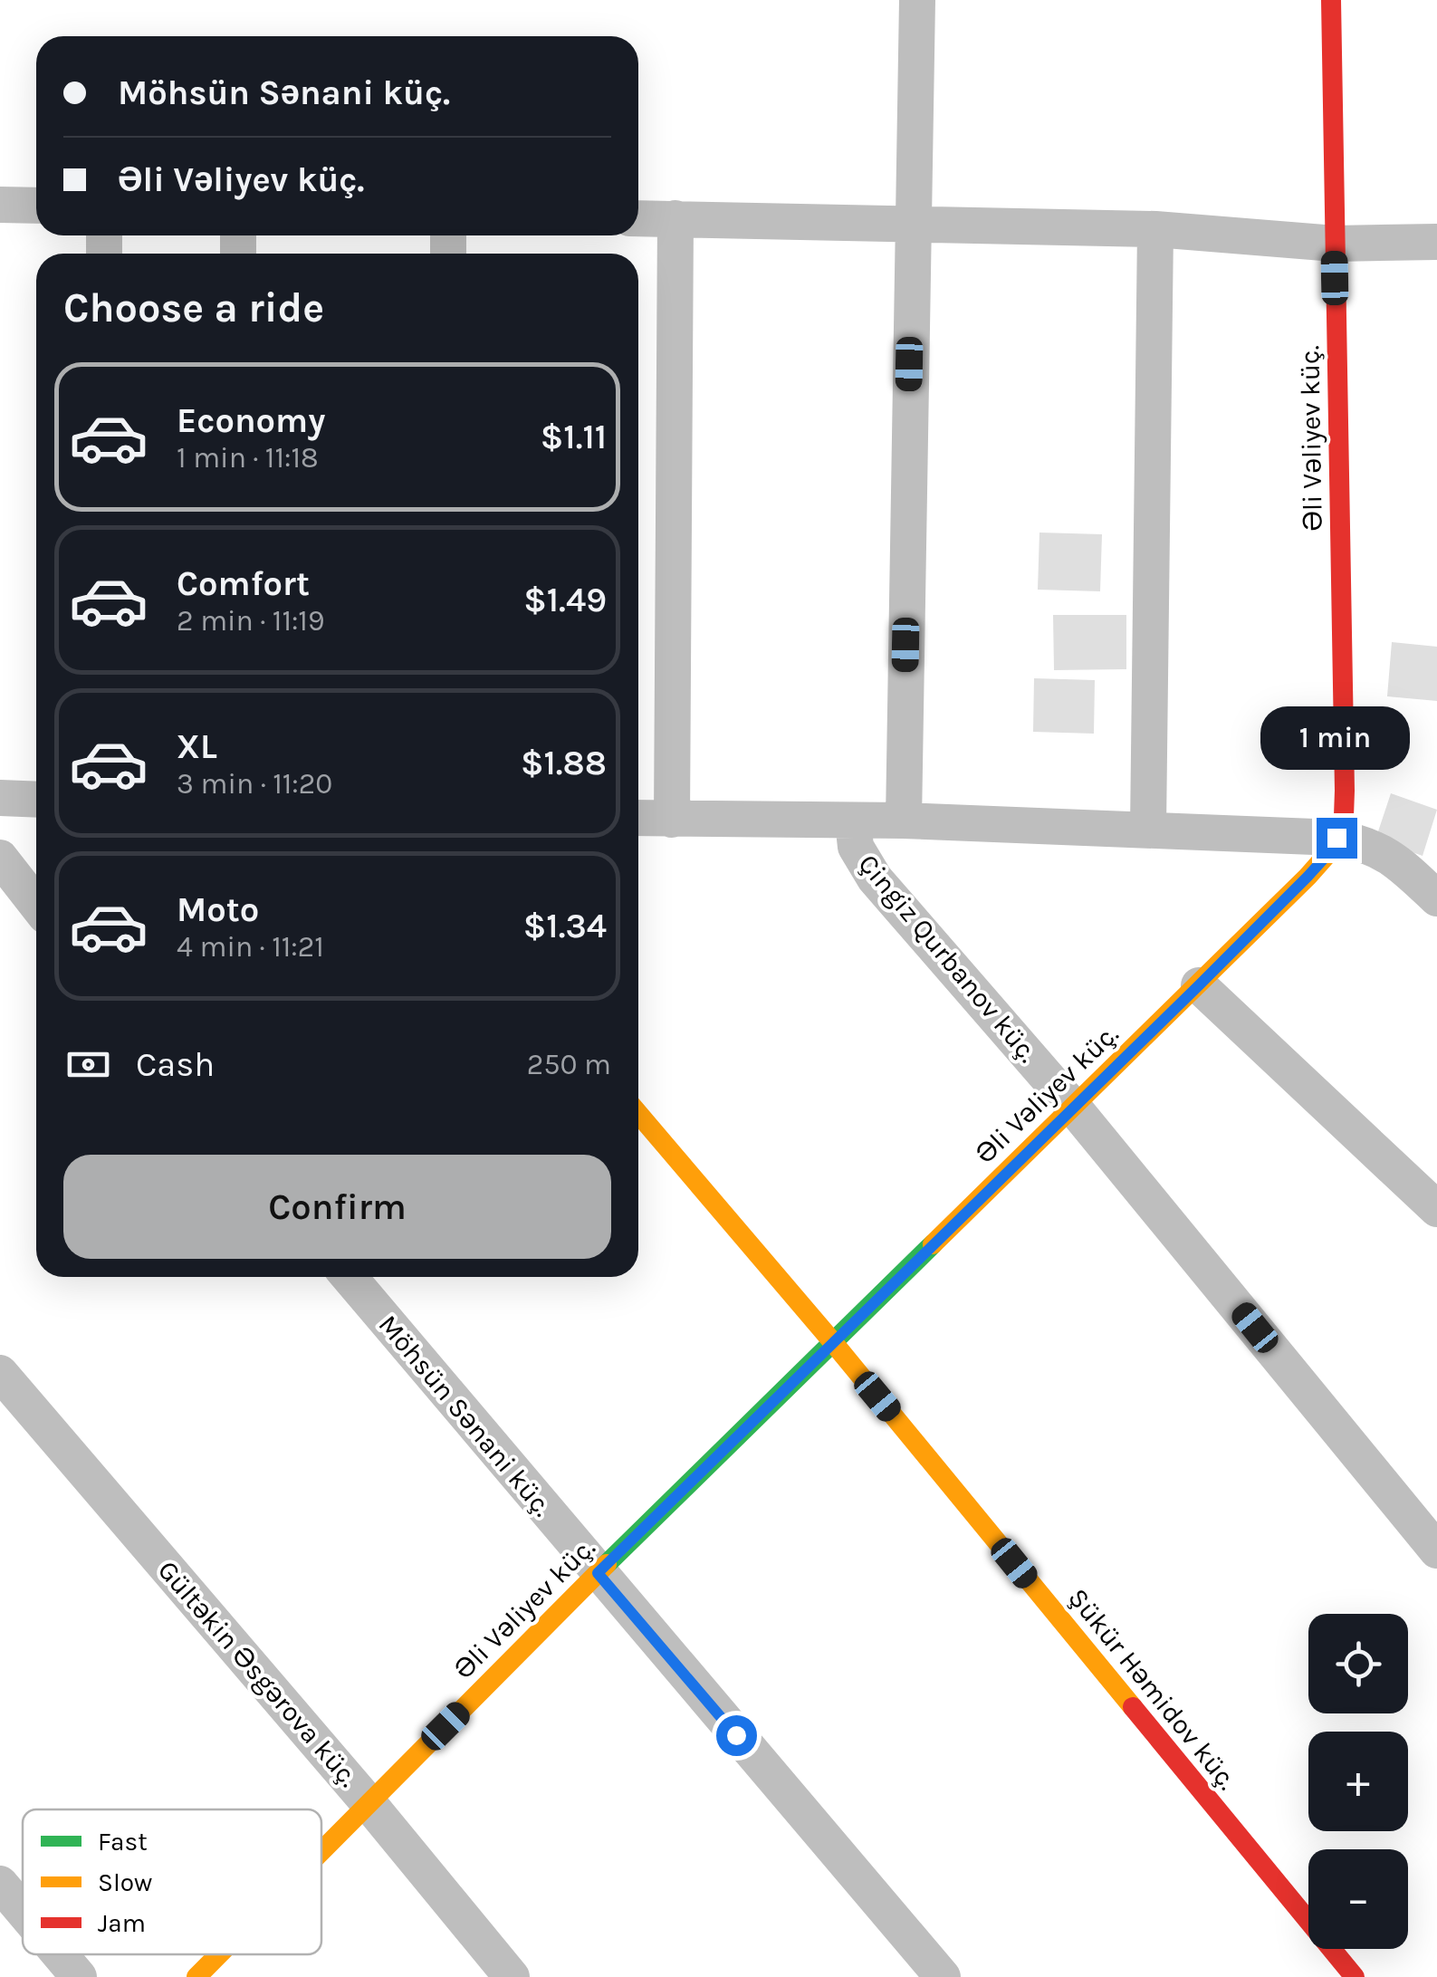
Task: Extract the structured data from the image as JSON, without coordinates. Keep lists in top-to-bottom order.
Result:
{
  "streets": {
    "street": [
      "Əli Vəliyev küç.",
      "Çingiz Qurbanov küç.",
      "Möhsün Sənani küç.",
      "Gültəkin Əsgərova küç.",
      "Şükür Həmidov küç."
    ]
  },
  "crossings": [
    ["Əli Vəliyev küç.", "Çingiz Qurbanov küç."],
    ["Əli Vəliyev küç.", "Möhsün Sənani küç."],
    ["Əli Vəliyev küç.", "Gültəkin Əsgərova küç."],
    ["Əli Vəliyev küç.", "Şükür Həmidov küç."]
  ],
  "legend": ["Fast", "Slow", "Jam"],
  "page": {
    "banner": ["Möhsün Sənani küç.", "Əli Vəliyev küç."],
    "heading": "Choose a ride",
    "list": [
      {
        "name": "Economy",
        "note": "1 min · 11:18",
        "value": "$1.11"
      },
      {
        "name": "Comfort",
        "note": "2 min · 11:19",
        "value": "$1.49"
      },
      {
        "name": "XL",
        "note": "3 min · 11:20",
        "value": "$1.88"
      },
      {
        "name": "Moto",
        "note": "4 min · 11:21",
        "value": "$1.34"
      }
    ],
    "bubble": "1 min",
    "pay": ["Cash", "250 m"],
    "buttons": "Confirm",
    "map_buttons": ["+", "−"]
  }
}
